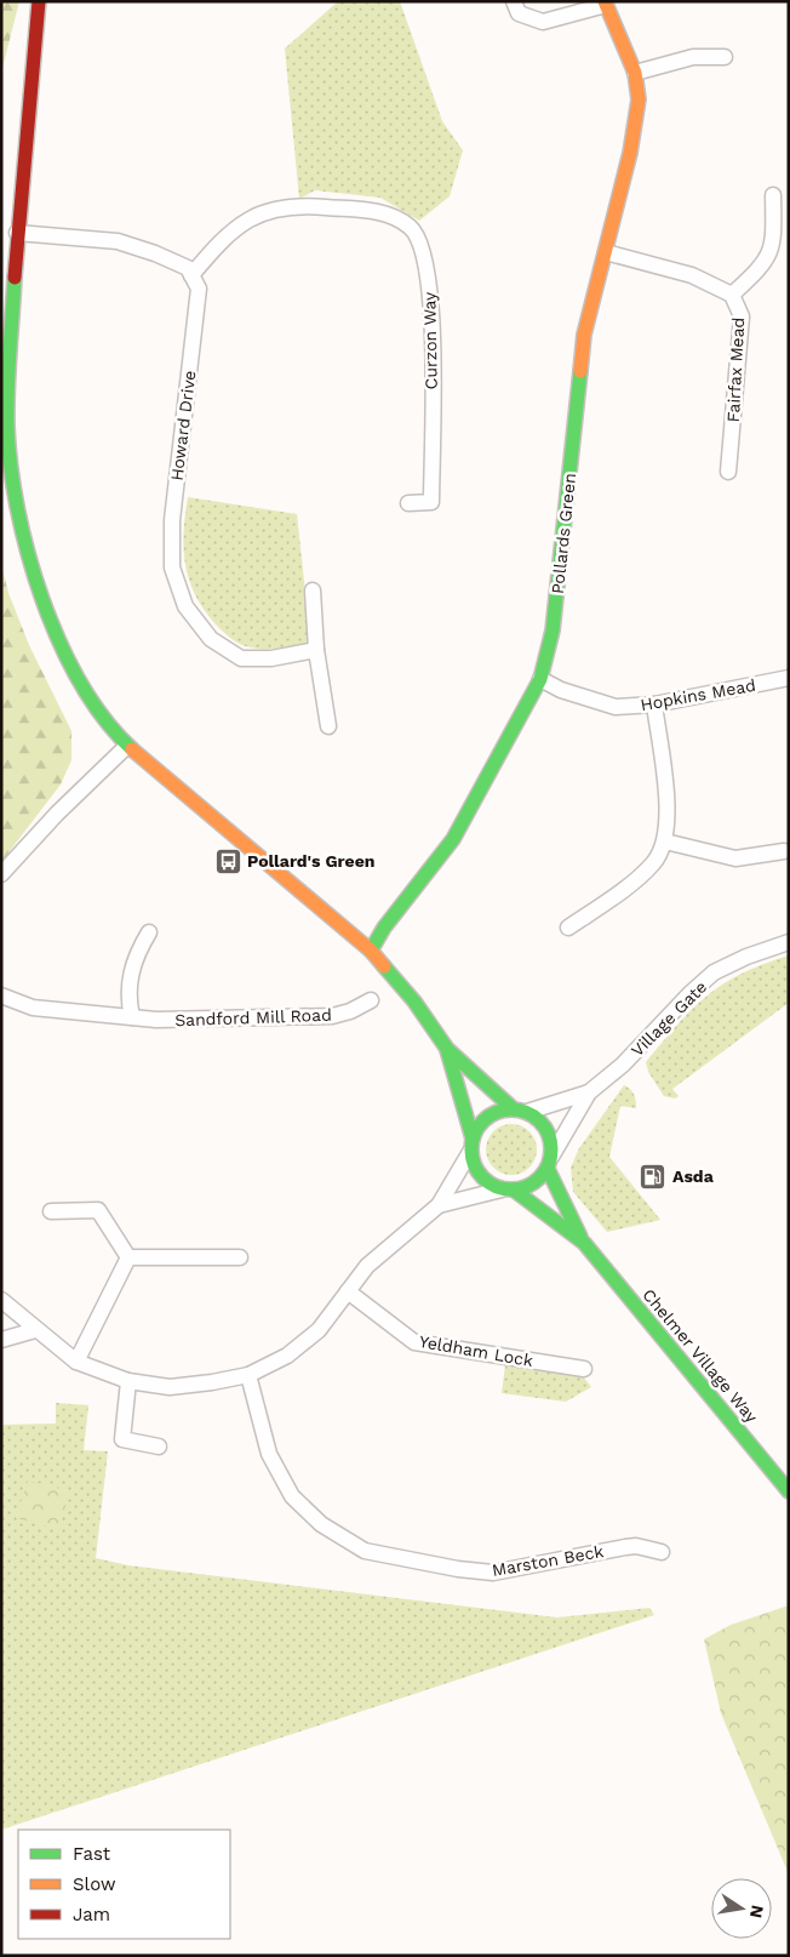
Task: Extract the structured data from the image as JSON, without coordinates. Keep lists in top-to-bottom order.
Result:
{
  "streets": {
    "street": [
      "Curzon Way",
      "Fairfax Mead",
      "Howard Drive",
      "Pollards Green",
      "Hopkins Mead",
      "Sandford Mill Road",
      "Village Gate",
      "Yeldham Lock",
      "Chelmer Village Way",
      "Marston Beck"
    ]
  },
  "crossings": [
    ["Curzon Way", "Howard Drive"],
    ["Fairfax Mead", "Pollards Green"],
    ["Pollards Green", "Hopkins Mead"],
    ["Pollards Green", "Chelmer Village Way"],
    ["Village Gate", "Chelmer Village Way"]
  ],
  "places": {
    "bus stop": ["Pollard's Green"],
    "fuel station": ["Asda"]
  },
  "legend": ["Fast", "Slow", "Jam"],
  "north": "right"
}
